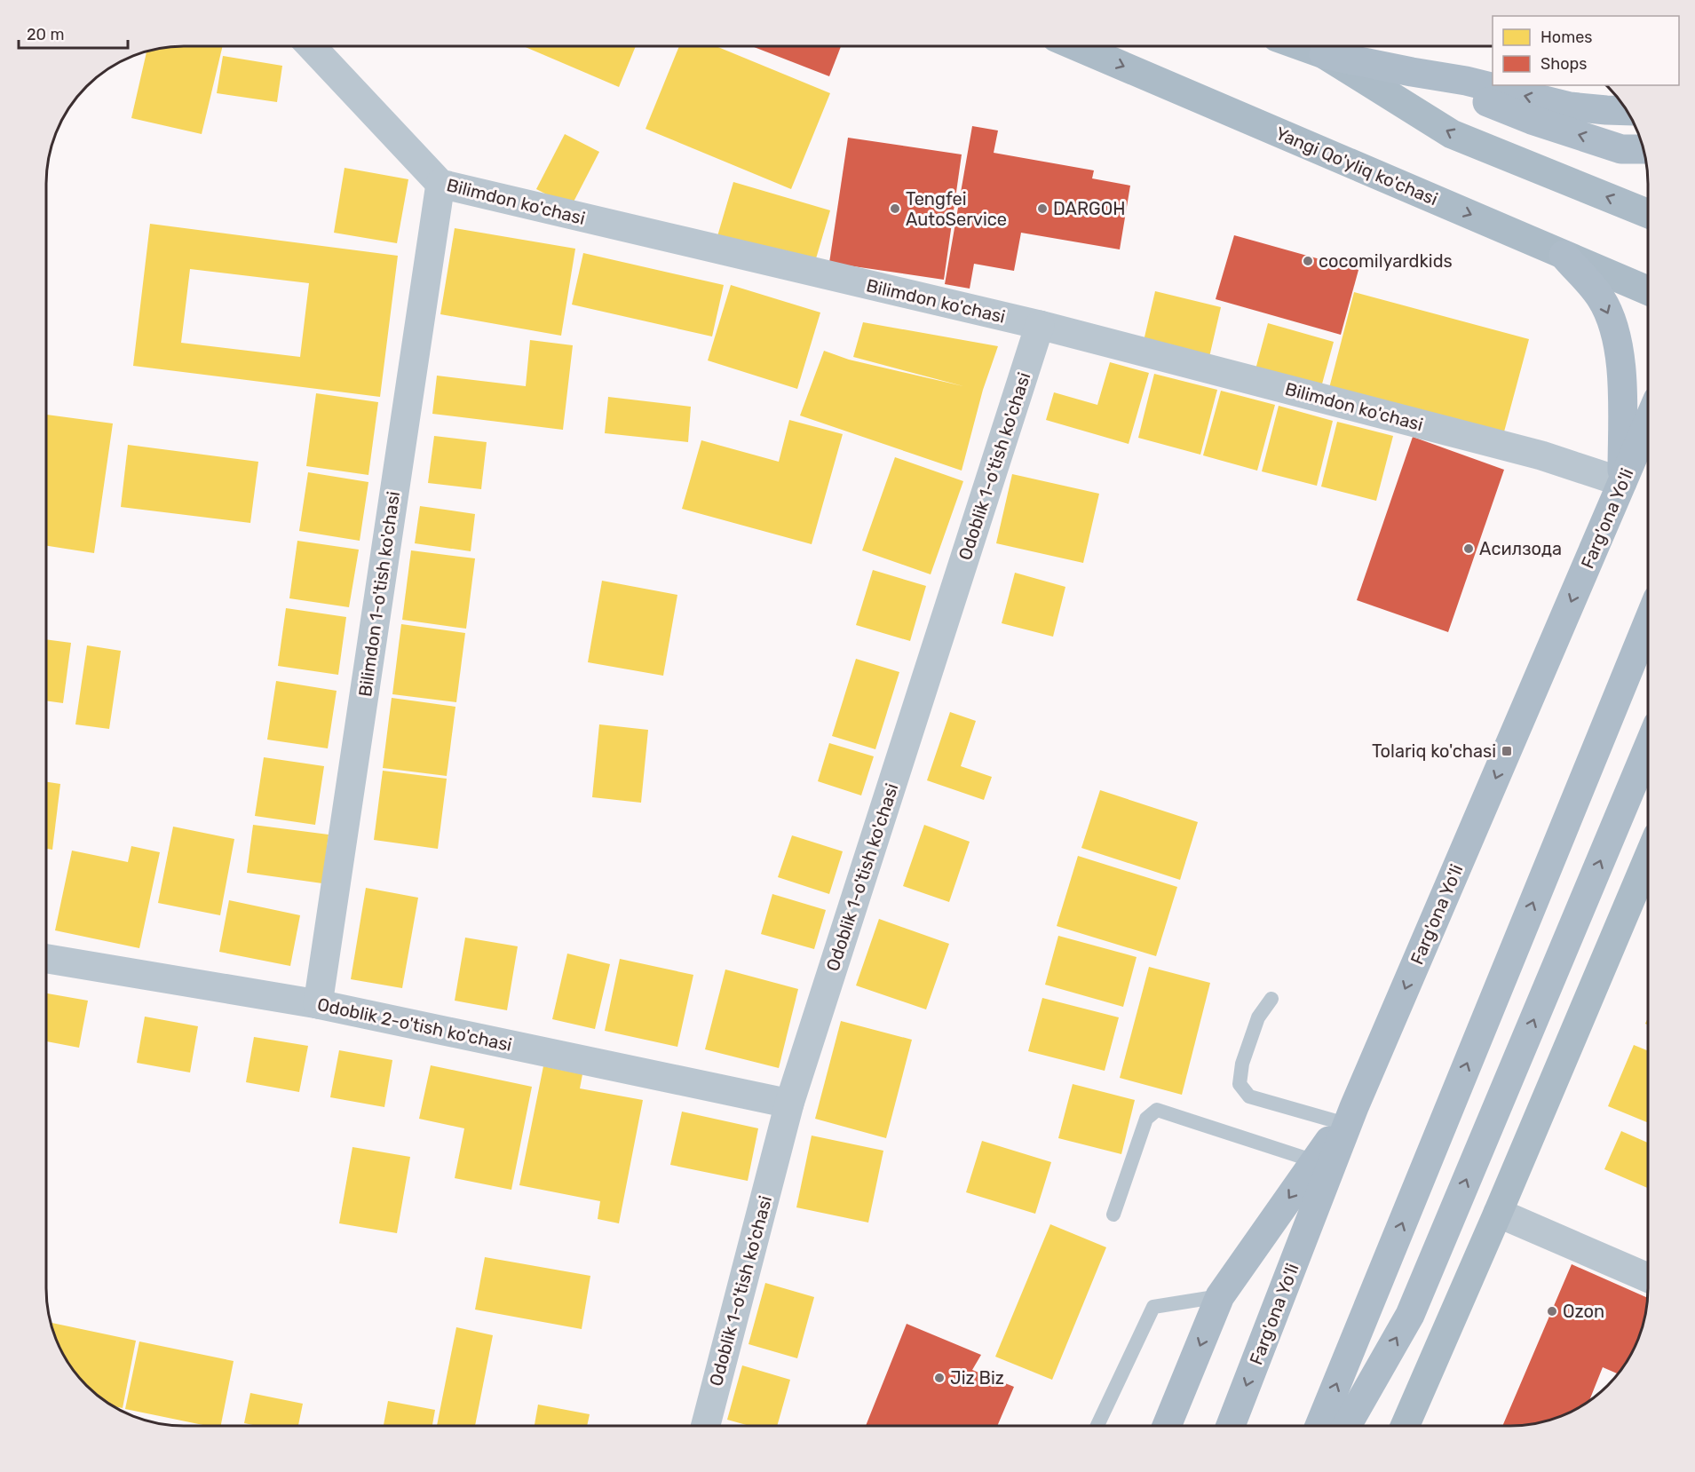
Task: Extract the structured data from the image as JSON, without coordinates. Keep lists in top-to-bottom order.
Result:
{
  "streets": {
    "main road": ["Yangi Qo'yliq ko'chasi", "Farg'ona Yo'li"],
    "street": [
      "Bilimdon ko'chasi",
      "Odoblik 1-o'tish ko'chasi",
      "Bilimdon 1-o'tish ko'chasi",
      "Odoblik 2-o'tish ko'chasi"
    ]
  },
  "crossings": [
    ["Bilimdon ko'chasi", "Odoblik 1-o'tish ko'chasi"],
    ["Bilimdon ko'chasi", "Farg'ona Yo'li"],
    ["Bilimdon ko'chasi", "Bilimdon 1-o'tish ko'chasi"],
    ["Odoblik 1-o'tish ko'chasi", "Odoblik 2-o'tish ko'chasi"],
    ["Bilimdon 1-o'tish ko'chasi", "Odoblik 2-o'tish ko'chasi"]
  ],
  "places": {
    "other": [
      "Tengfei AutoService",
      "DARGOH",
      "cocomilyardkids",
      "Асилзода",
      "Ozon",
      "Jiz Biz"
    ],
    "transit": ["Tolariq ko'chasi"]
  },
  "legend": ["Homes", "Shops"],
  "scale_bar": "20 m"
}
